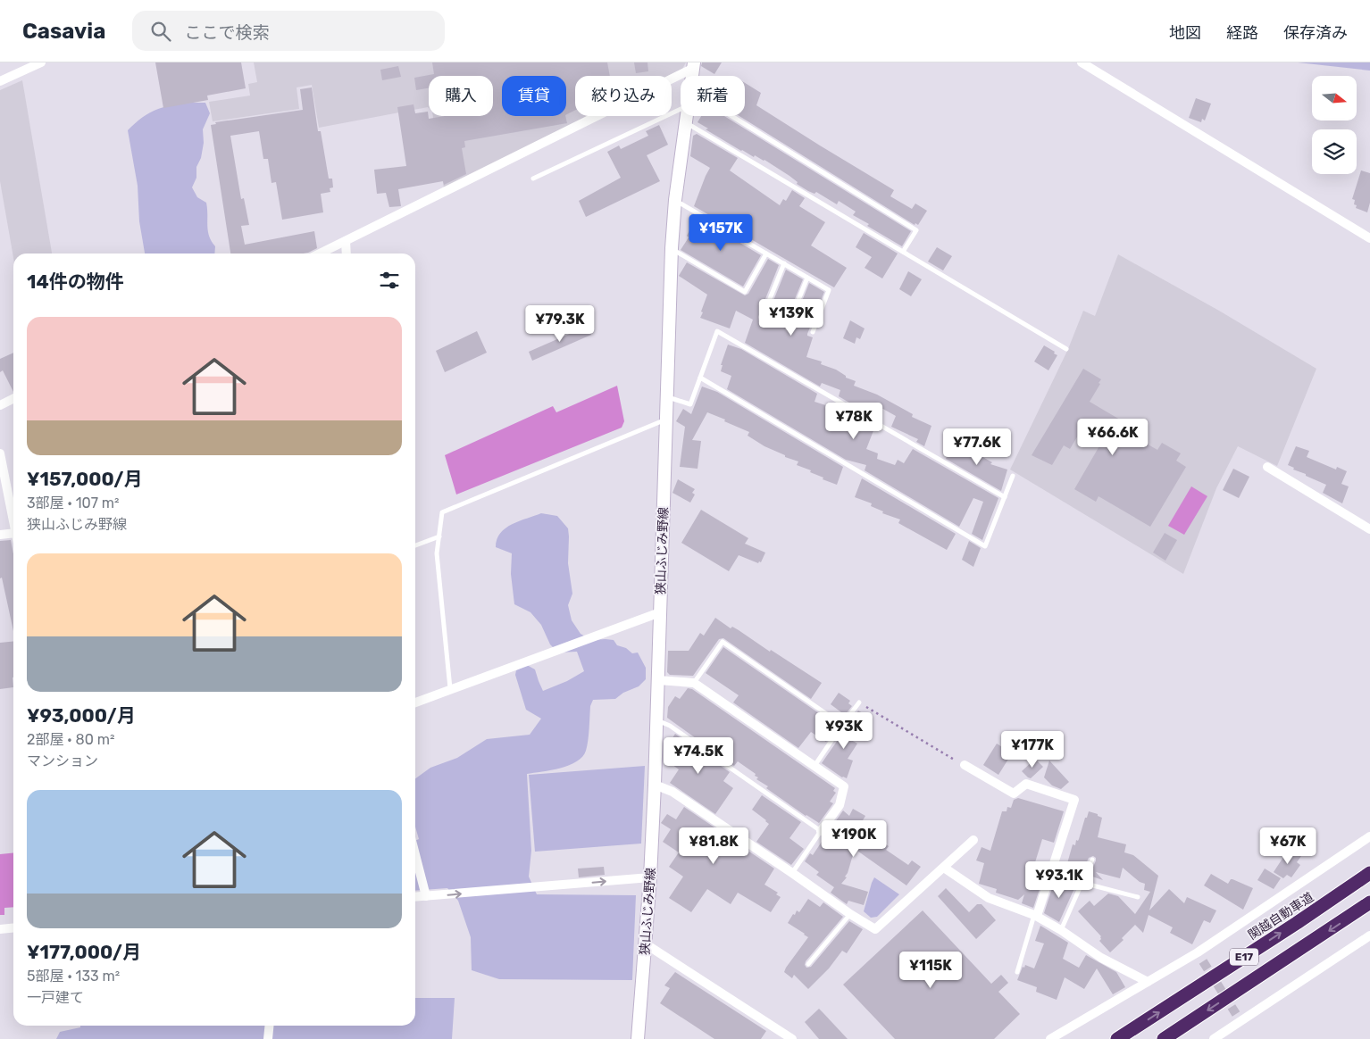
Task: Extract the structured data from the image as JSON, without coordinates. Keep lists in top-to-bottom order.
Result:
{
  "streets": {
    "highway": ["関越自動車道", "E17"],
    "main road": ["狭山ふじみ野線"]
  },
  "north": "right",
  "page": {
    "header": "Casavia",
    "search": "ここで検索",
    "nav": ["地図", "経路", "保存済み"],
    "chip": [
      "購入",
      "賃貸",
      "絞り込み",
      "新着"
    ],
    "price": [
      "¥157K",
      "¥139K",
      "¥79.3K",
      "¥78K",
      "¥66.6K",
      "¥77.6K",
      "¥93K",
      "¥177K",
      "¥74.5K",
      "¥190K",
      "¥81.8K",
      "¥67K",
      "¥93.1K",
      "¥115K"
    ],
    "heading": "14件の物件",
    "list": [
      {
        "name": "¥157,000/月",
        "note": "3部屋 · 107 m² · 狭山ふじみ野線"
      },
      {
        "name": "¥93,000/月",
        "note": "2部屋 · 80 m² · マンション"
      },
      {
        "name": "¥177,000/月",
        "note": "5部屋 · 133 m² · 一戸建て"
      }
    ]
  }
}
